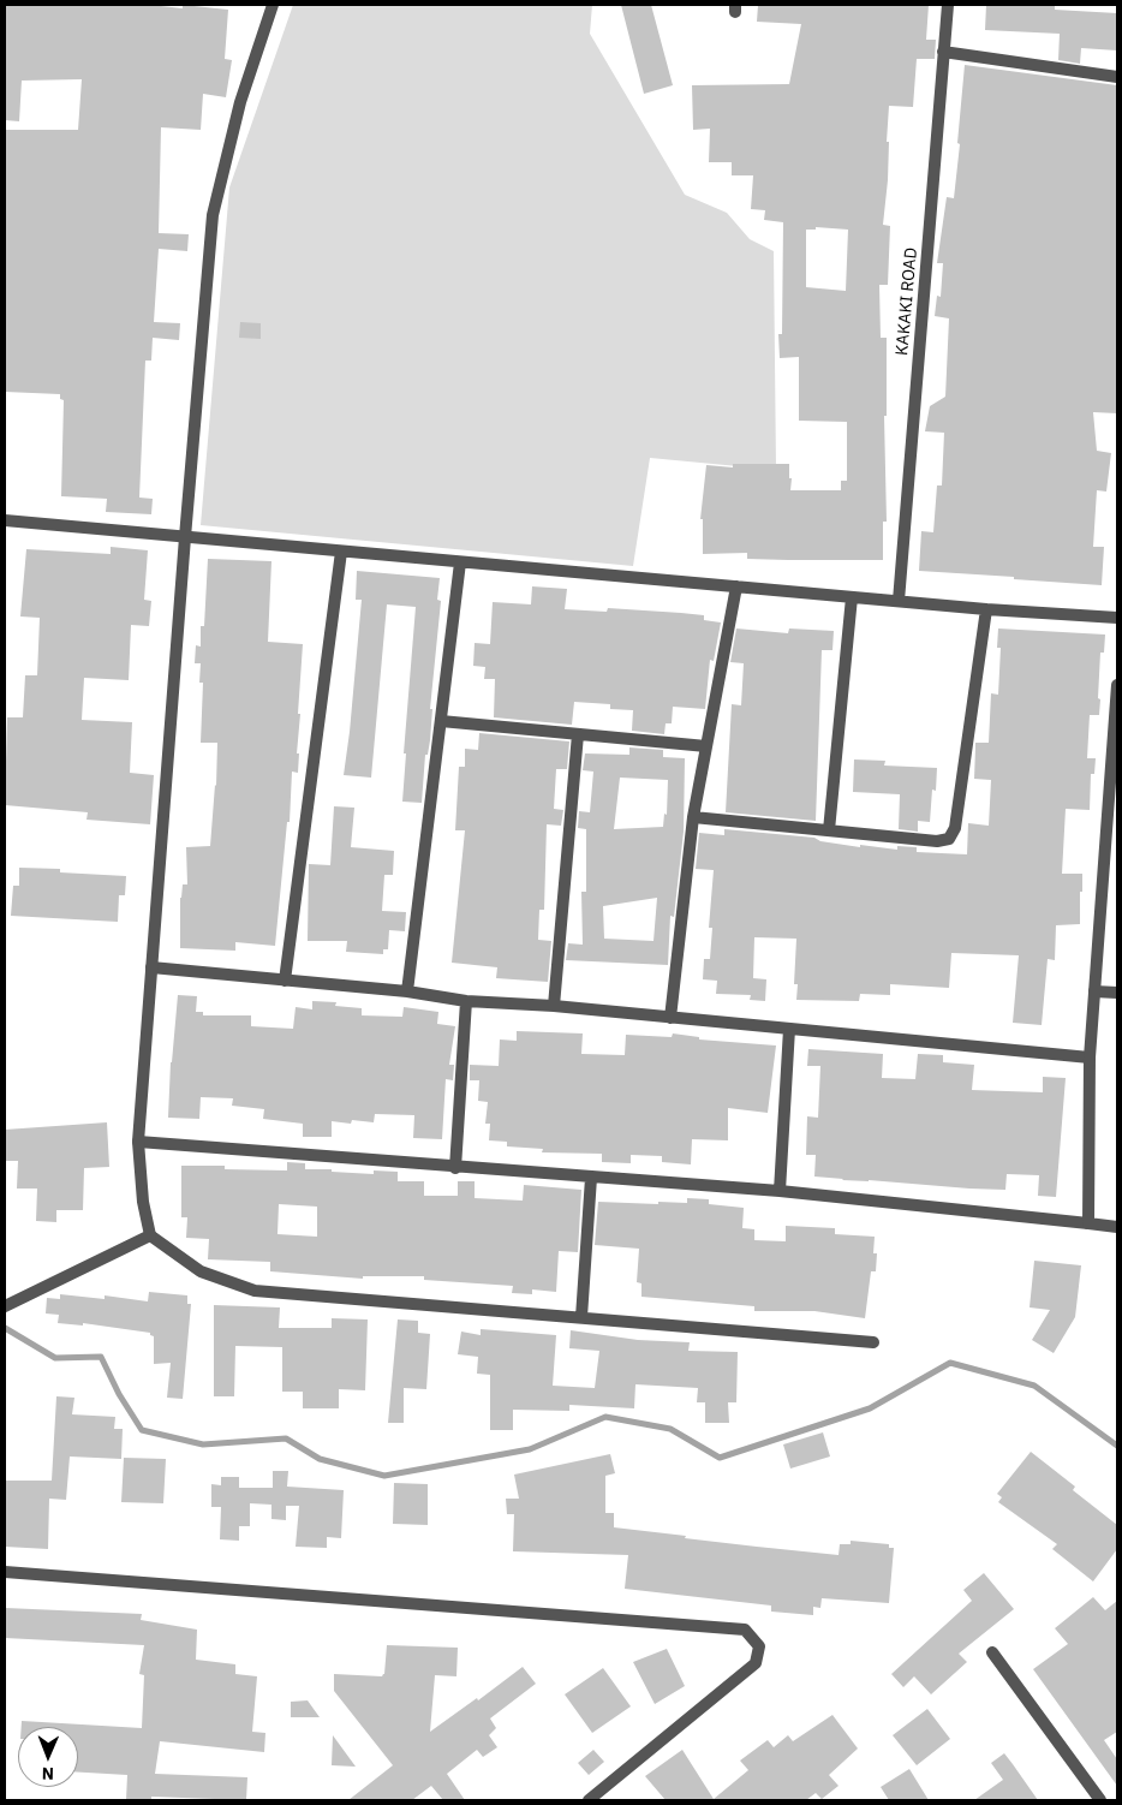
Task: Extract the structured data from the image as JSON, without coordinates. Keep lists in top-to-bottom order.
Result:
{
  "streets": {
    "street": ["KAKAKI ROAD"]
  },
  "north": "bottom"
}
